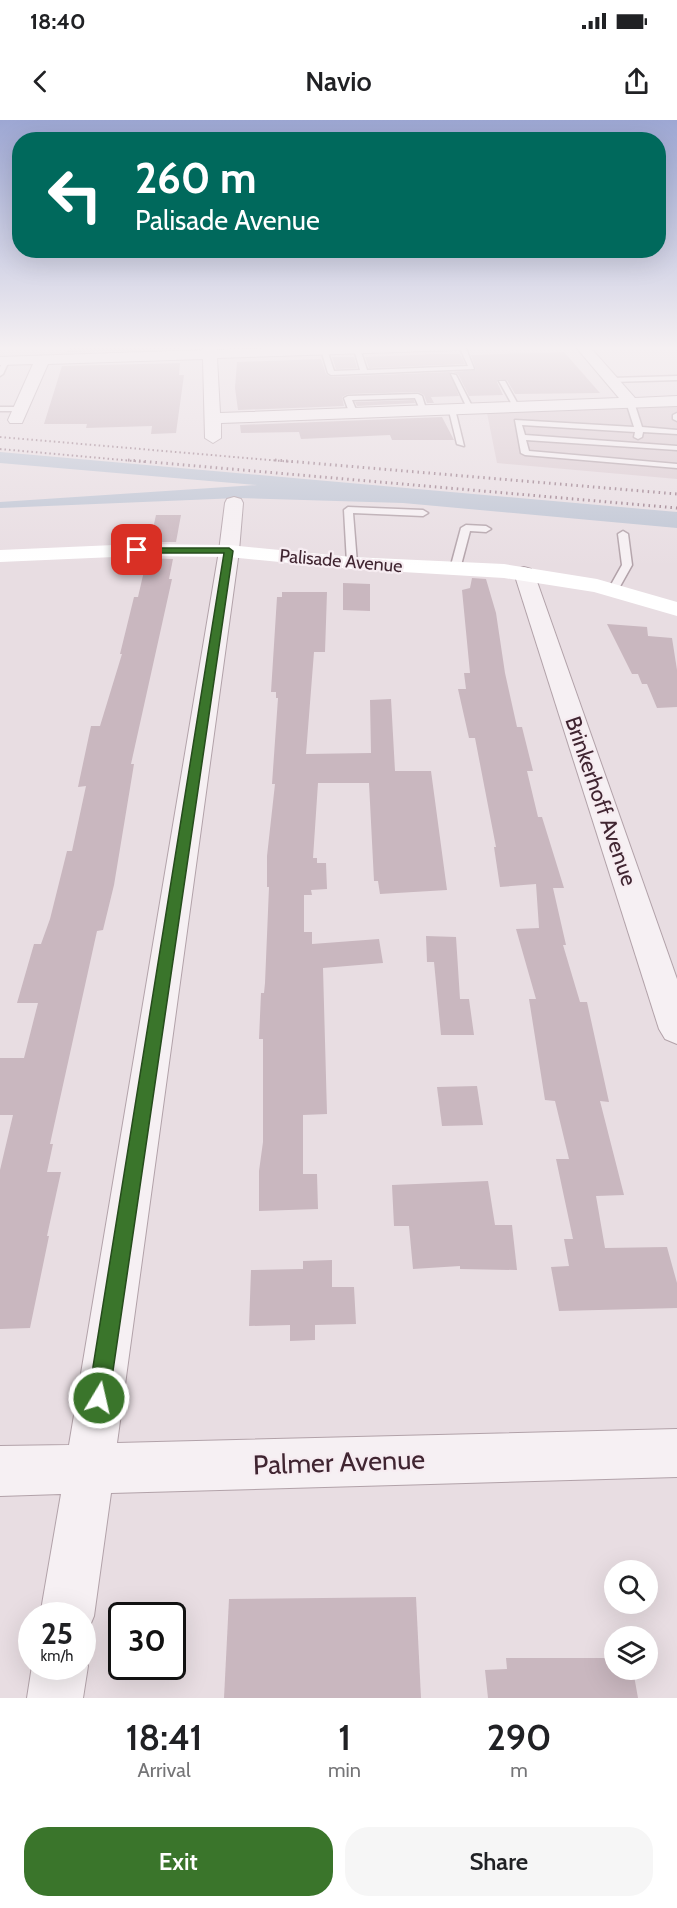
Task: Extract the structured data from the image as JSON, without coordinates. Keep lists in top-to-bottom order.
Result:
{
  "streets": {
    "street": ["Palisade Avenue", "Brinkerhoff Avenue", "Palmer Avenue"]
  },
  "crossings": [
    ["Palisade Avenue", "Brinkerhoff Avenue"]
  ],
  "page": {
    "status": "18:40",
    "header": "Navio",
    "turn": ["260 m", "Palisade Avenue"],
    "speed": "25 km/h",
    "limit": "30",
    "eta": [
      "18:41",
      "Arrival",
      "1",
      "min",
      "290",
      "m"
    ],
    "buttons": ["Exit", "Share"]
  }
}
